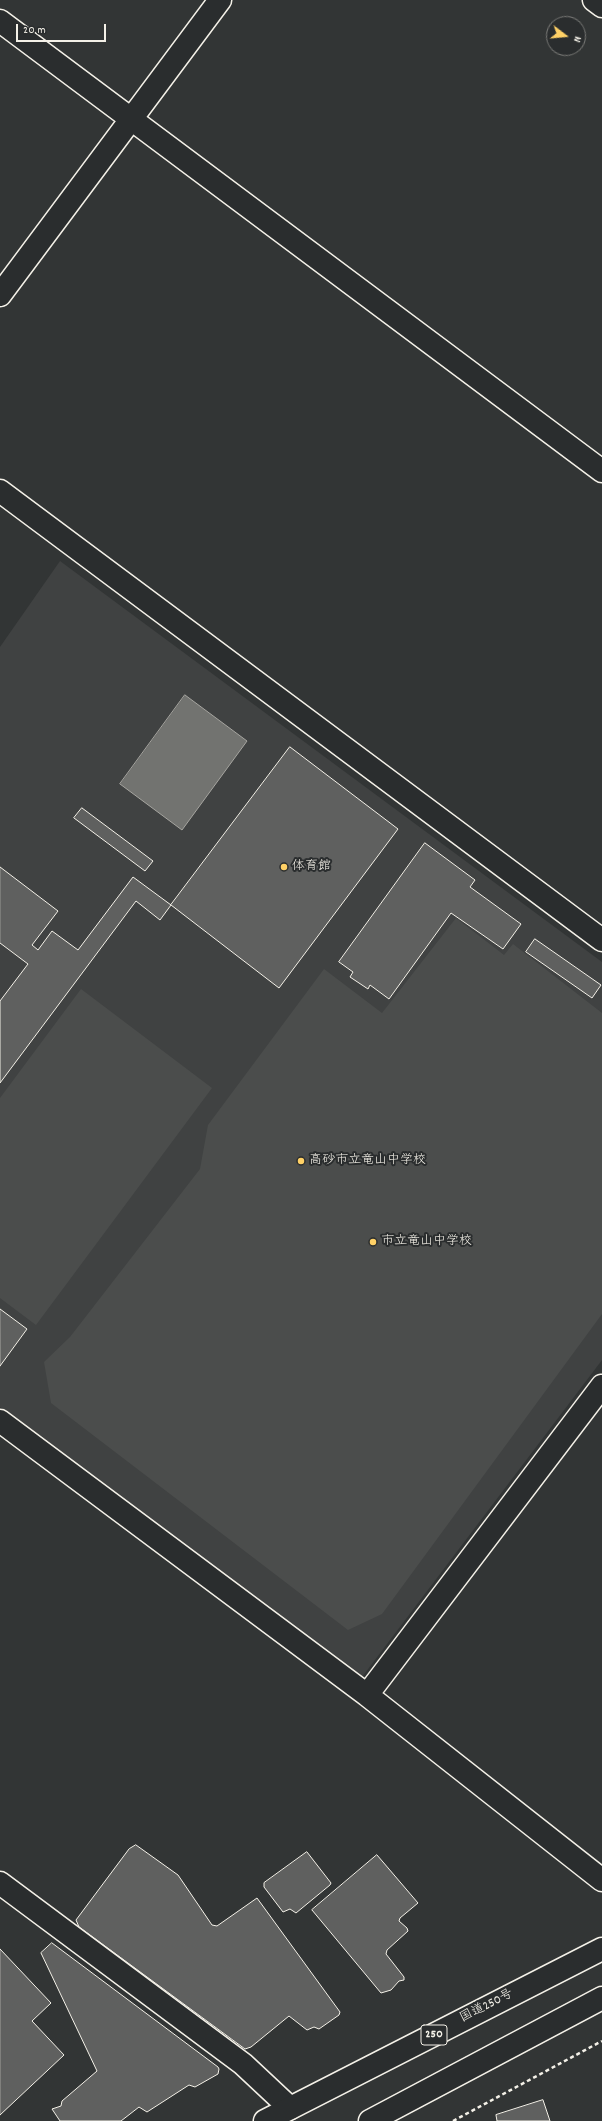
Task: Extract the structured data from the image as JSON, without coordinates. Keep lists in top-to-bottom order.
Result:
{
  "streets": {
    "main road": ["国道250号", "250"]
  },
  "places": ["体育館", "高砂市立竜山中学校", "市立竜山中学校"],
  "scale_bar": "20 m",
  "north": "right"
}
